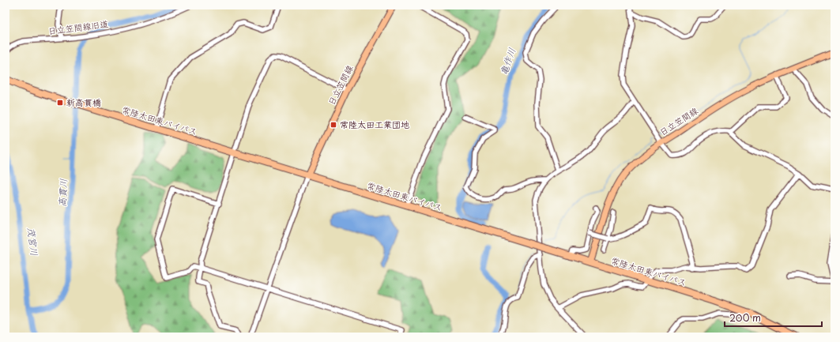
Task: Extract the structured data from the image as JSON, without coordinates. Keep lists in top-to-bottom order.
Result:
{
  "streets": {
    "highway": ["常陸太田東バイパス"],
    "main road": ["日立笠間線"],
    "street": ["日立笠間線旧道"]
  },
  "crossings": [
    ["日立笠間線", "常陸太田東バイパス"]
  ],
  "water": ["亀作川", "高貫川", "茂宮川"],
  "places": {
    "transit": ["新高貫橋", "常陸太田工業団地"]
  },
  "scale_bar": "200 m"
}
